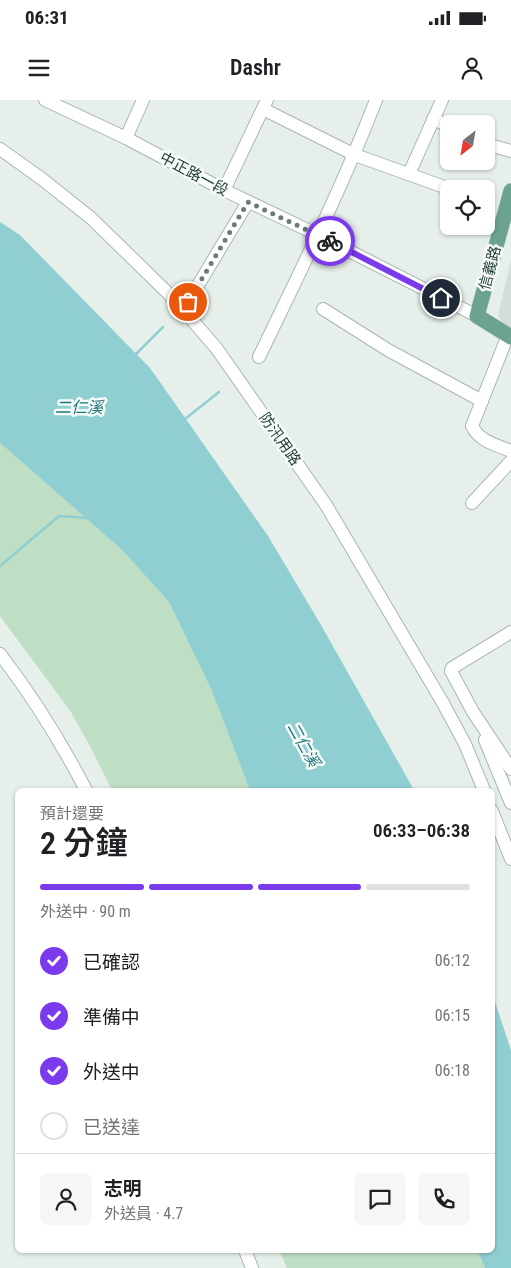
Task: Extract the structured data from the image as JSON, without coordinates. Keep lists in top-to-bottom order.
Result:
{
  "streets": {
    "main road": ["信義路"],
    "street": ["中正路一段", "防汛用路"]
  },
  "crossings": [
    ["中正路一段", "信義路"]
  ],
  "water": ["二仁溪"],
  "north": "bottom left",
  "page": {
    "status": "06:31",
    "header": "Dashr",
    "heading": ["2 分鐘", "預計還要", "06:33–06:38"],
    "panel": ["志明", "外送員 · 4.7"],
    "bar": "外送中 · 90 m",
    "list": [
      ["已確認", "06:12"],
      ["準備中", "06:15"],
      ["外送中", "06:18"],
      "已送達"
    ]
  }
}
